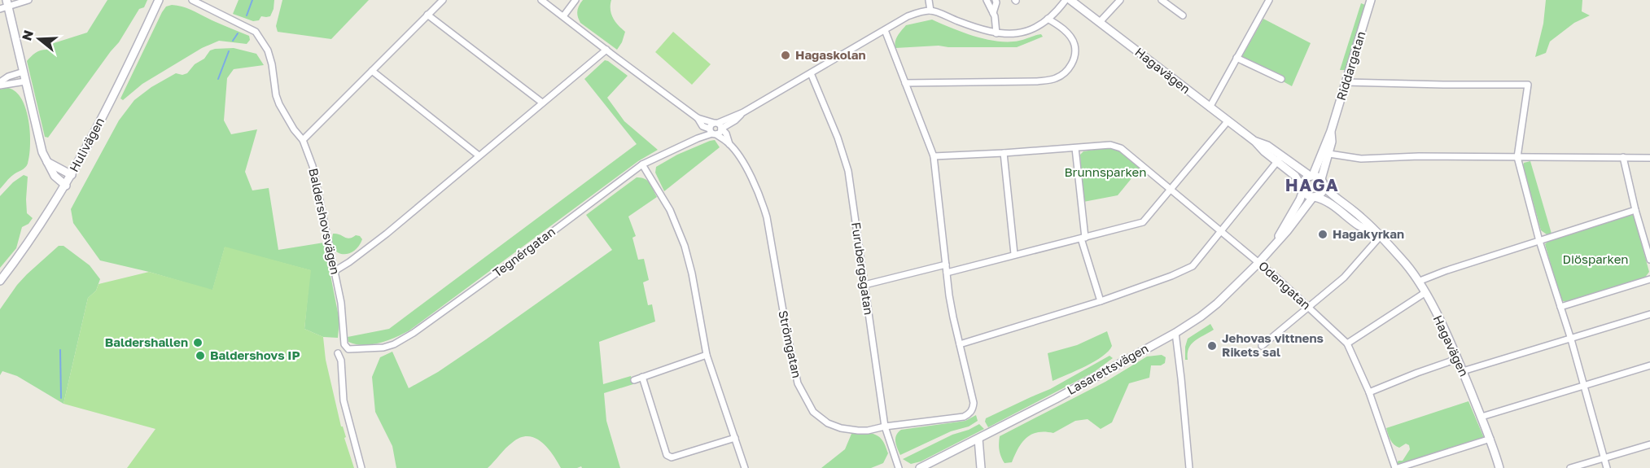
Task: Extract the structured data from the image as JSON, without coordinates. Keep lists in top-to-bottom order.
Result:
{
  "streets": {
    "street": [
      "Riddargatan",
      "Hagavägen",
      "Hulivägen",
      "Baldershovsvägen",
      "Tegnérgatan",
      "Furubergsgatan",
      "Odengatan",
      "Strömgatan",
      "Lasarettsvägen"
    ]
  },
  "crossings": [
    ["Riddargatan", "Hagavägen"],
    ["Riddargatan", "Lasarettsvägen"],
    ["Hagavägen", "Lasarettsvägen"],
    ["Baldershovsvägen", "Tegnérgatan"],
    ["Tegnérgatan", "Strömgatan"],
    ["Furubergsgatan", "Strömgatan"],
    ["Odengatan", "Lasarettsvägen"]
  ],
  "districts": ["HAGA"],
  "parks": ["Brunnsparken", "Diösparken"],
  "places": [
    "Hagaskolan",
    "Hagakyrkan",
    "Baldershallen",
    "Jehovas vittnens Rikets sal",
    "Baldershovs IP"
  ],
  "north": "left"
}
